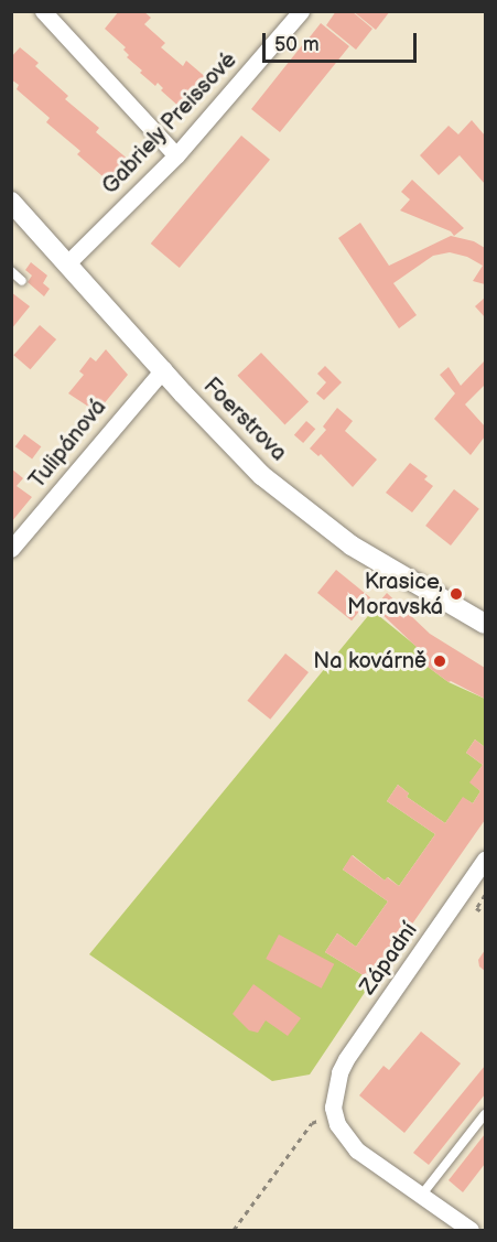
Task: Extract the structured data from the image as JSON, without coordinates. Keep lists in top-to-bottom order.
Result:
{
  "streets": {
    "street": [
      "Gabriely Preissové",
      "Foerstrova",
      "Tulipánová",
      "Západní"
    ]
  },
  "crossings": [
    ["Gabriely Preissové", "Foerstrova"],
    ["Foerstrova", "Tulipánová"]
  ],
  "places": ["Krasice, Moravská", "Na kovárně"],
  "scale_bar": "50 m"
}
